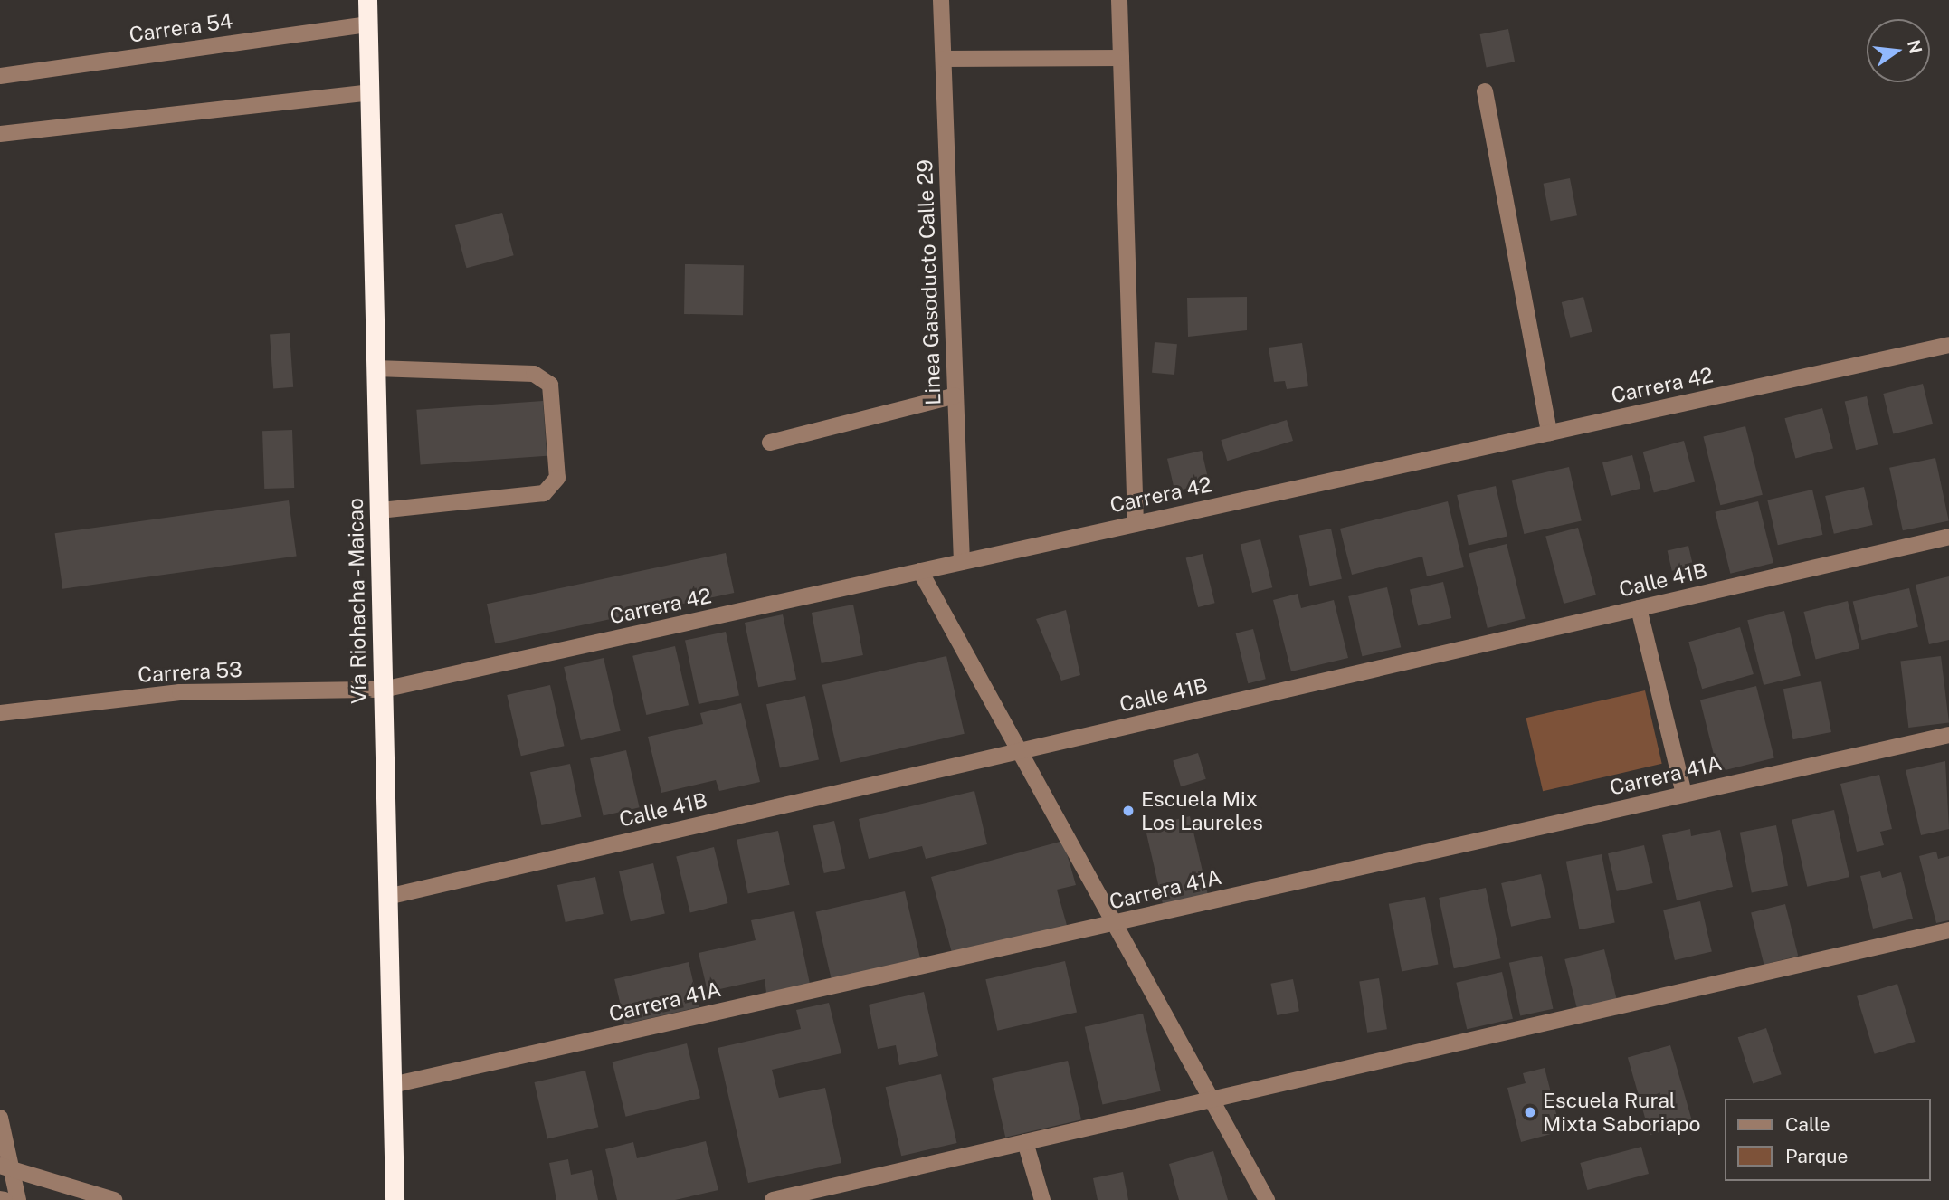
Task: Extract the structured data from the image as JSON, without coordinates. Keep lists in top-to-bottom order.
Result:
{
  "streets": {
    "highway": ["Vía Riohacha - Maicao"],
    "street": [
      "Carrera 54",
      "Linea Gasoducto Calle 29",
      "Carrera 42",
      "Calle 41B",
      "Carrera 53",
      "Carrera 41A"
    ]
  },
  "crossings": [
    ["Carrera 54", "Vía Riohacha - Maicao"],
    ["Linea Gasoducto Calle 29", "Carrera 42"],
    ["Carrera 42", "Vía Riohacha - Maicao"],
    ["Carrera 42", "Carrera 53"],
    ["Calle 41B", "Vía Riohacha - Maicao"],
    ["Vía Riohacha - Maicao", "Carrera 53"],
    ["Vía Riohacha - Maicao", "Carrera 41A"]
  ],
  "places": ["Escuela Mix Los Laureles", "Escuela Rural Mixta Saboriapo"],
  "legend": ["Calle", "Parque"],
  "north": "right"
}
